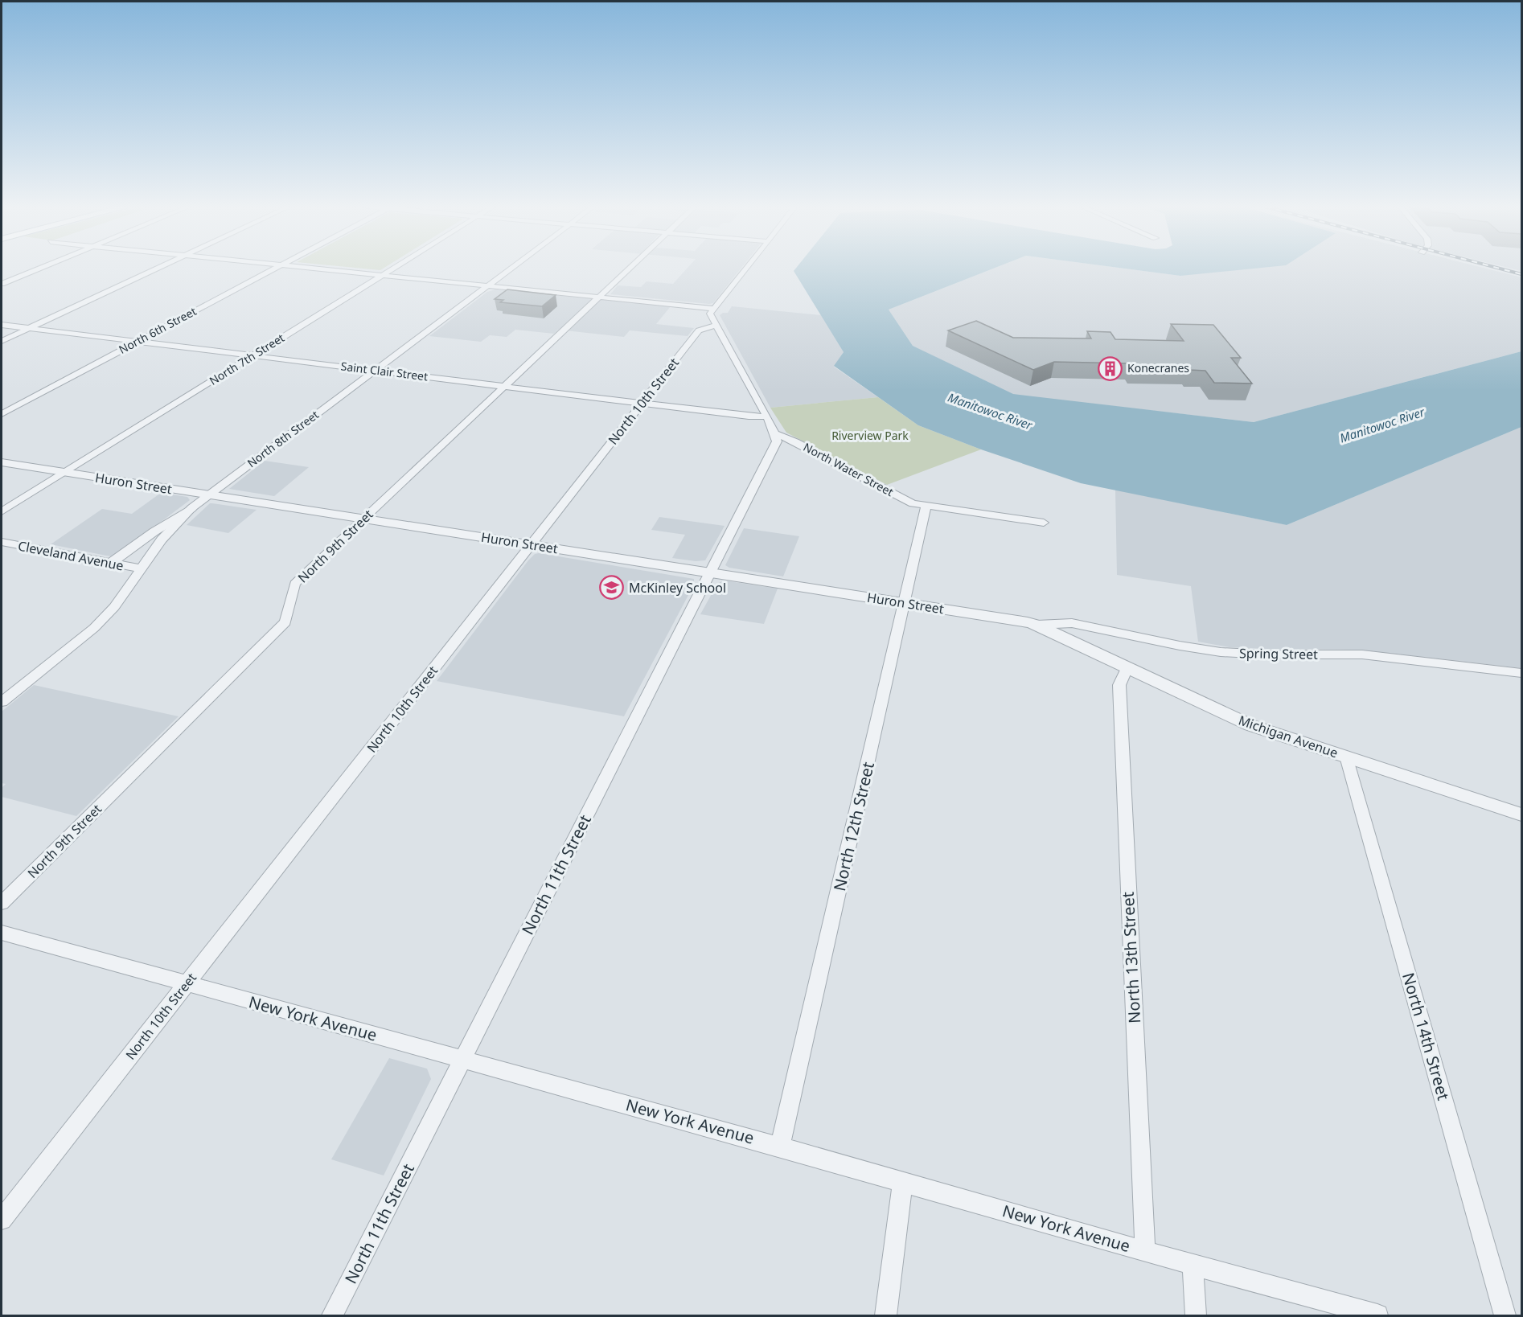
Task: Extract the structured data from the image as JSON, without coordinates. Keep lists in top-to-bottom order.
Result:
{
  "streets": {
    "street": [
      "North 6th Street",
      "North 7th Street",
      "Saint Clair Street",
      "North 10th Street",
      "North 8th Street",
      "North Water Street",
      "Huron Street",
      "North 9th Street",
      "Cleveland Avenue",
      "Spring Street",
      "Michigan Avenue",
      "North 12th Street",
      "North 11th Street",
      "North 13th Street",
      "New York Avenue",
      "North 14th Street"
    ]
  },
  "crossings": [
    ["North 6th Street", "Saint Clair Street"],
    ["North 7th Street", "Saint Clair Street"],
    ["North 7th Street", "Huron Street"],
    ["Saint Clair Street", "North 10th Street"],
    ["Saint Clair Street", "North 8th Street"],
    ["Saint Clair Street", "North 9th Street"],
    ["North 10th Street", "Huron Street"],
    ["North 10th Street", "New York Avenue"],
    ["North 8th Street", "Huron Street"],
    ["North 8th Street", "Cleveland Avenue"],
    ["North Water Street", "North 12th Street"],
    ["North Water Street", "North 11th Street"],
    ["Huron Street", "North 9th Street"],
    ["Huron Street", "Spring Street"],
    ["Huron Street", "Michigan Avenue"],
    ["Huron Street", "North 12th Street"],
    ["Huron Street", "North 11th Street"],
    ["Spring Street", "Michigan Avenue"],
    ["Michigan Avenue", "North 13th Street"],
    ["Michigan Avenue", "North 14th Street"],
    ["North 12th Street", "New York Avenue"],
    ["North 11th Street", "New York Avenue"],
    ["North 13th Street", "New York Avenue"]
  ],
  "water": ["Manitowoc River"],
  "parks": ["Riverview Park"],
  "places": {
    "building": ["Konecranes"],
    "school or university": ["McKinley School"]
  }
}
